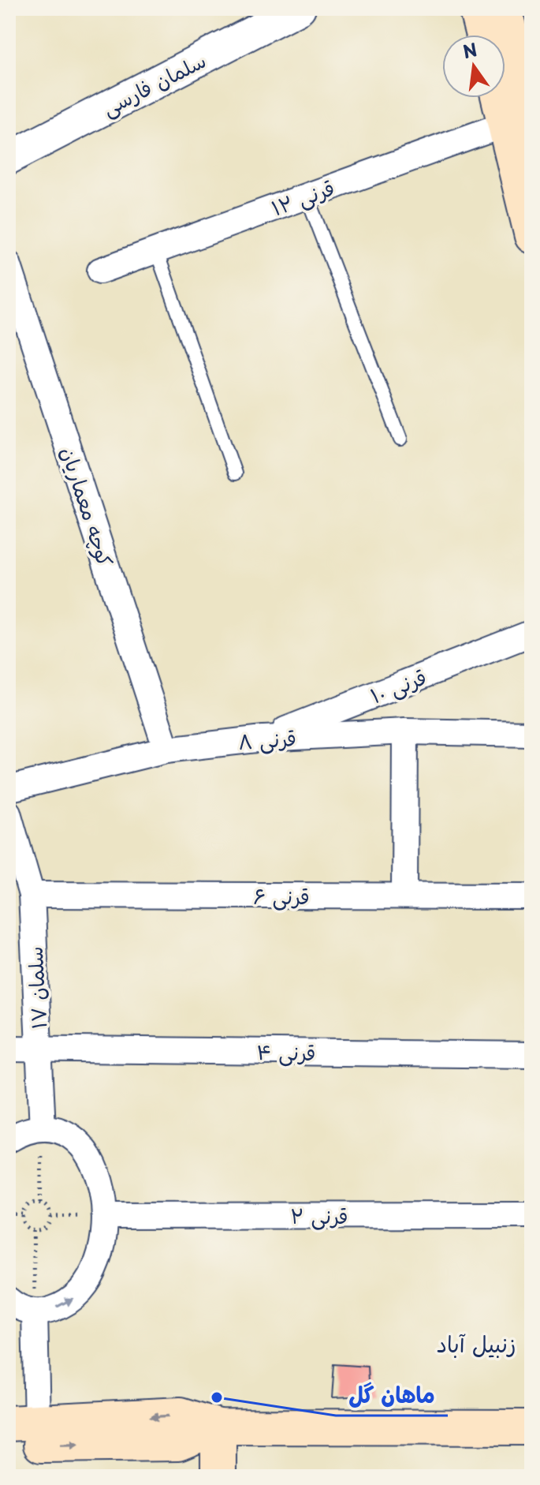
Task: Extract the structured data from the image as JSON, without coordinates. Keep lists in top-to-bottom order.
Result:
{
  "streets": {
    "street": [
      "سلمان فارسی",
      "قرنی ۱۲",
      "کوچه معماریان",
      "قرنی ۱۰",
      "قرنی ۸",
      "قرنی ۶",
      "سلمان ۱۷",
      "قرنی ۴",
      "قرنی ۲"
    ]
  },
  "crossings": [
    ["کوچه معماریان", "قرنی ۸"],
    ["قرنی ۱۰", "قرنی ۸"],
    ["قرنی ۶", "سلمان ۱۷"],
    ["سلمان ۱۷", "قرنی ۴"]
  ],
  "districts": ["زنبیل آباد"],
  "places": ["ماهان گل"],
  "north": "top"
}
